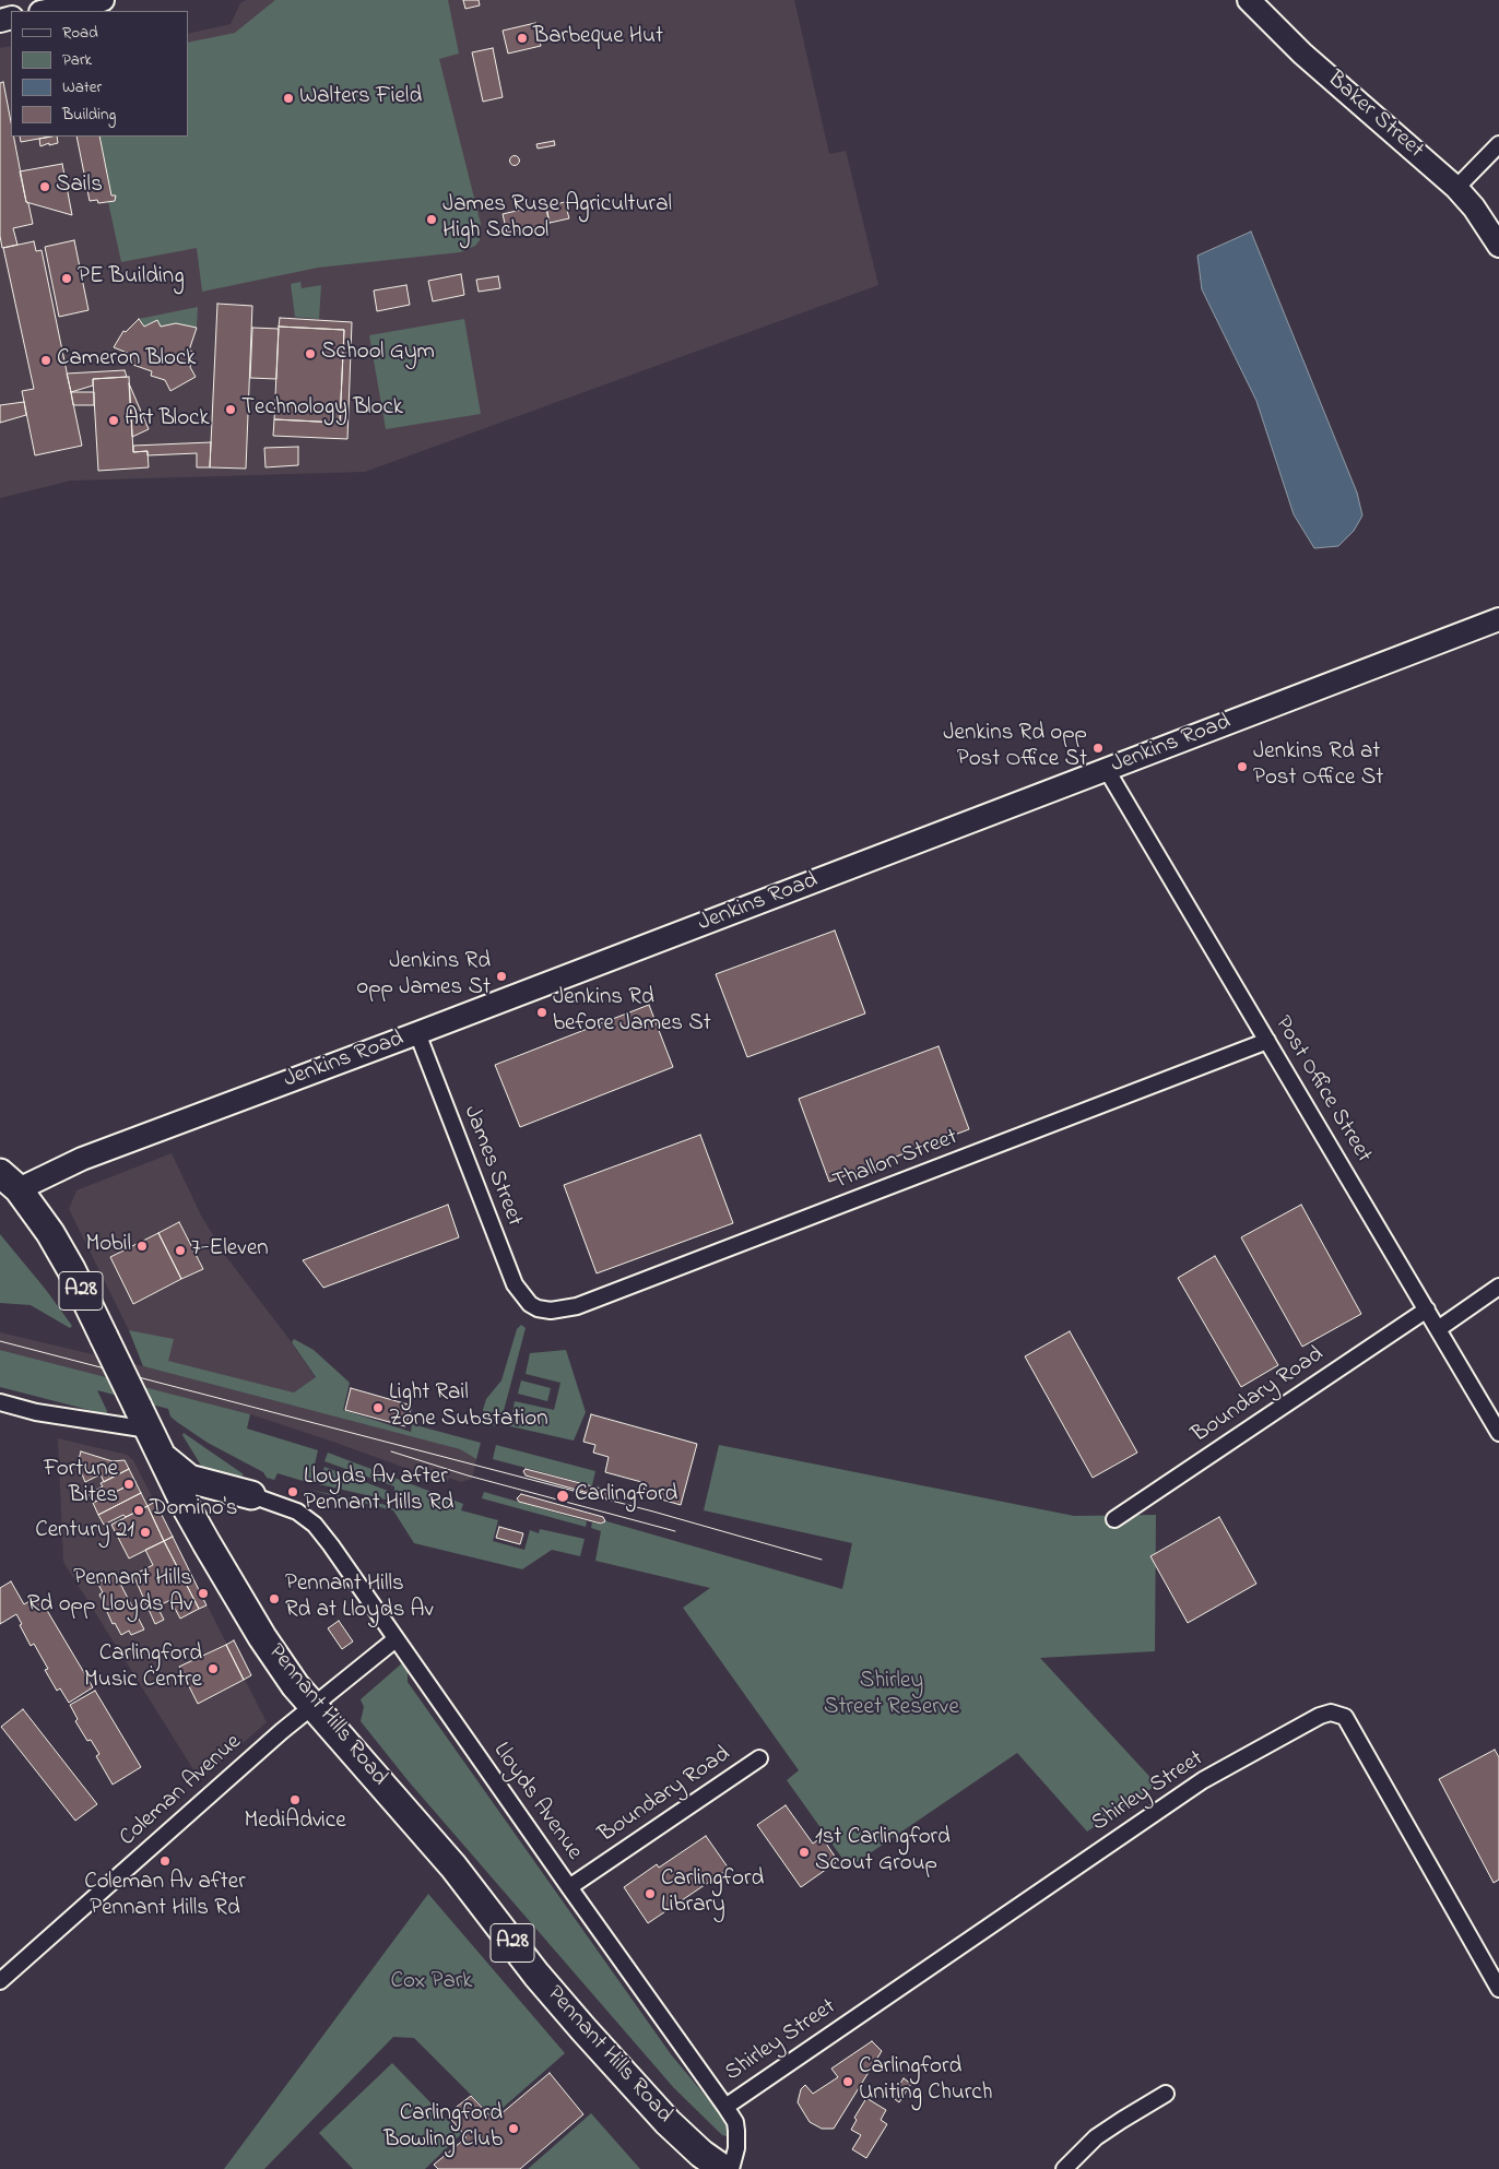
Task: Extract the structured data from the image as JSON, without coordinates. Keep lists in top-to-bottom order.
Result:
{
  "streets": {
    "highway": ["A28", "Pennant Hills Road"],
    "main road": ["Baker Street", "Jenkins Road"],
    "street": [
      "Post Office Street",
      "Thallon Street",
      "James Street",
      "Boundary Road",
      "Coleman Avenue",
      "Shirley Street",
      "Lloyds Avenue"
    ]
  },
  "crossings": [
    ["Jenkins Road", "Post Office Street"],
    ["Jenkins Road", "James Street"],
    ["Jenkins Road", "Pennant Hills Road"],
    ["Post Office Street", "Thallon Street"],
    ["Post Office Street", "Boundary Road"],
    ["Thallon Street", "James Street"],
    ["Boundary Road", "Lloyds Avenue"],
    ["Pennant Hills Road", "Coleman Avenue"],
    ["Coleman Avenue", "Lloyds Avenue"],
    ["Shirley Street", "Lloyds Avenue"]
  ],
  "parks": ["Shirley Street Reserve", "Cox Park"],
  "places": [
    "Barbeque Hut",
    "Walters Field",
    "Sails",
    "James Ruse Agricultural High School",
    "PE Building",
    "School Gym",
    "Cameron Block",
    "Technology Block",
    "Art Block",
    "Jenkins Rd opp Post Office St",
    "Jenkins Rd at Post Office St",
    "Jenkins Rd opp James St",
    "Jenkins Rd before James St",
    "Mobil",
    "7-Eleven",
    "Light Rail Zone Substation",
    "Fortune Bites",
    "Lloyds Av after Pennant Hills Rd",
    "Carlingford",
    "Domino's",
    "Century 21",
    "Pennant Hills Rd opp Lloyds Av",
    "Pennant Hills Rd at Lloyds Av",
    "Carlingford Music Centre",
    "MediAdvice",
    "1st Carlingford Scout Group",
    "Coleman Av after Pennant Hills Rd",
    "Carlingford Library",
    "Carlingford Uniting Church",
    "Carlingford Bowling Club"
  ],
  "legend": [
    "Road",
    "Park",
    "Water",
    "Building"
  ]
}
